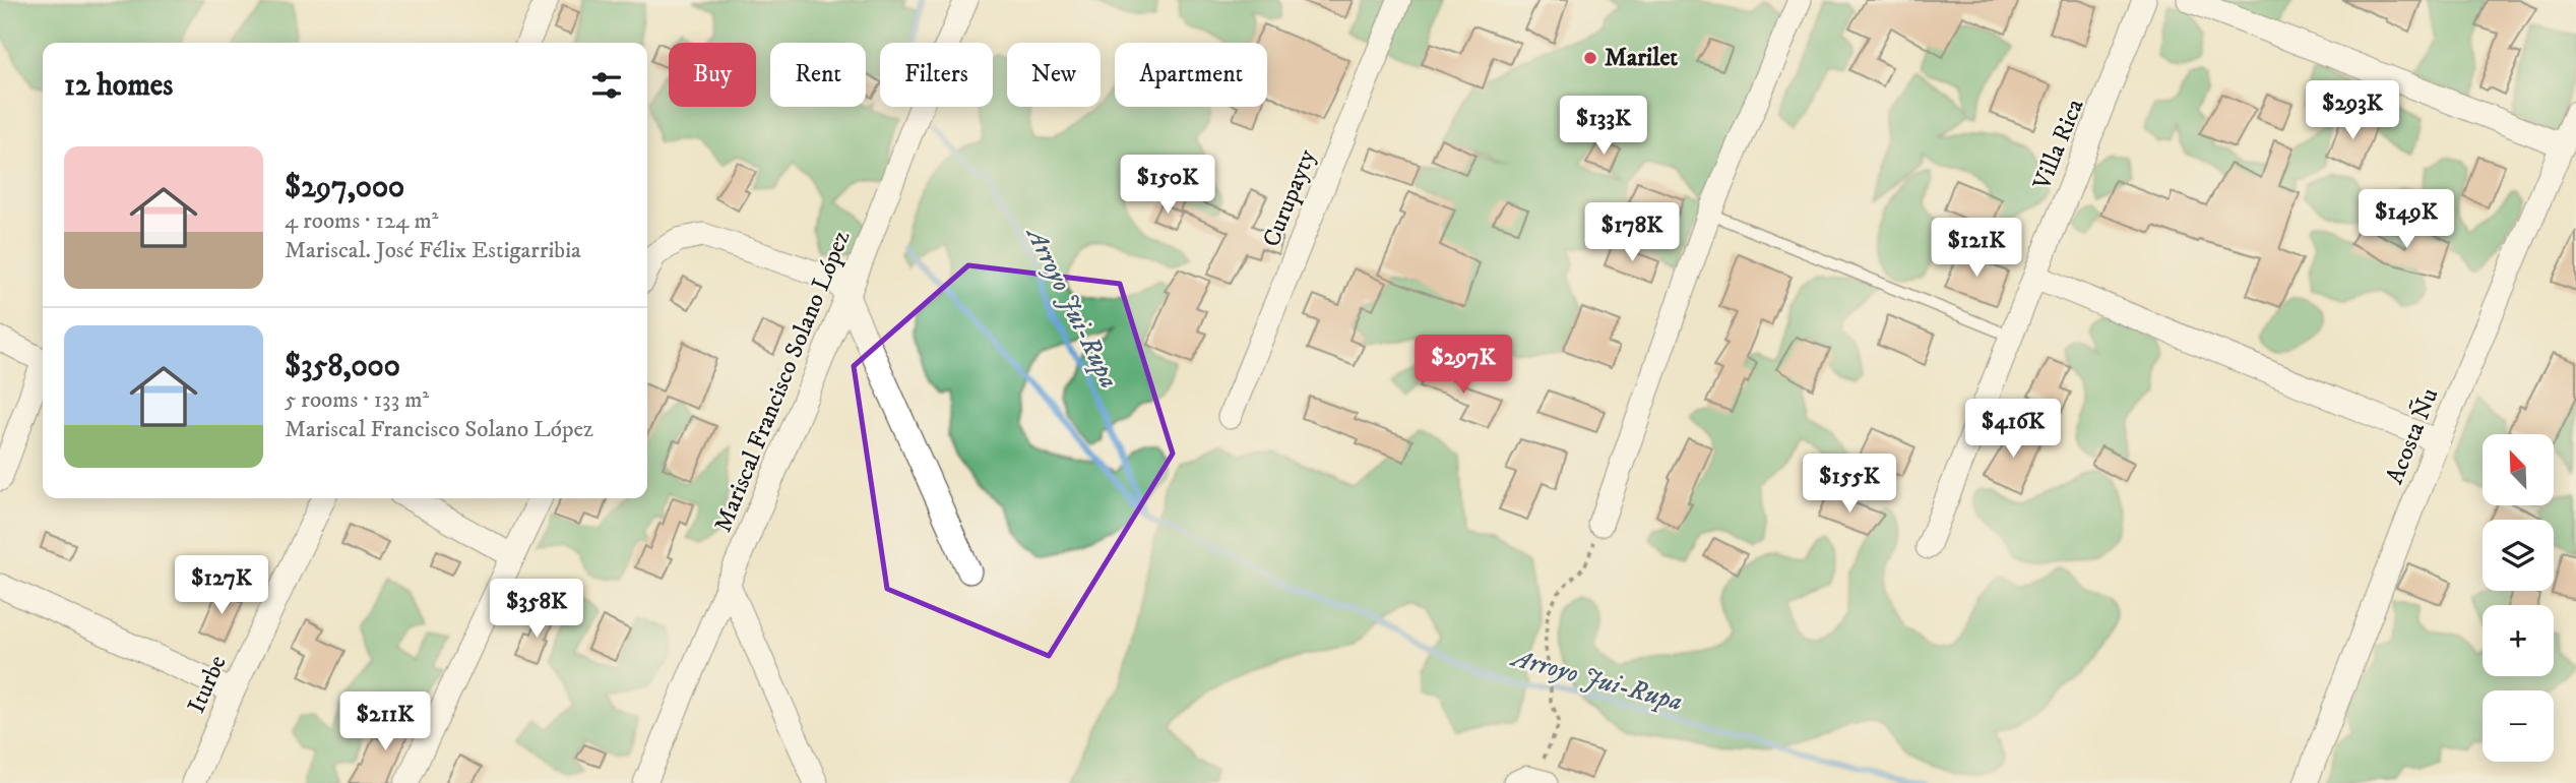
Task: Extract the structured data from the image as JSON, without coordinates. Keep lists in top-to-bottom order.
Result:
{
  "streets": {
    "street": [
      "Villa Rica",
      "Curupayty",
      "Mariscal Francisco Solano López",
      "Acosta Ñu",
      "Iturbe"
    ]
  },
  "water": ["Arroyo Jui-Rupa"],
  "places": ["Marilet"],
  "north": "top left",
  "page": {
    "chip": [
      "Buy",
      "Rent",
      "Filters",
      "New",
      "Apartment"
    ],
    "heading": "12 homes",
    "price": [
      "$293K",
      "$133K",
      "$150K",
      "$149K",
      "$178K",
      "$121K",
      "$297K",
      "$416K",
      "$155K",
      "$127K",
      "$358K",
      "$211K"
    ],
    "list": [
      {
        "name": "$297,000",
        "note": "4 rooms · 124 m² · Mariscal. José Félix Estigarribia"
      },
      {
        "name": "$358,000",
        "note": "5 rooms · 133 m² · Mariscal Francisco Solano López"
      }
    ],
    "map_buttons": ["+", "−"]
  }
}
